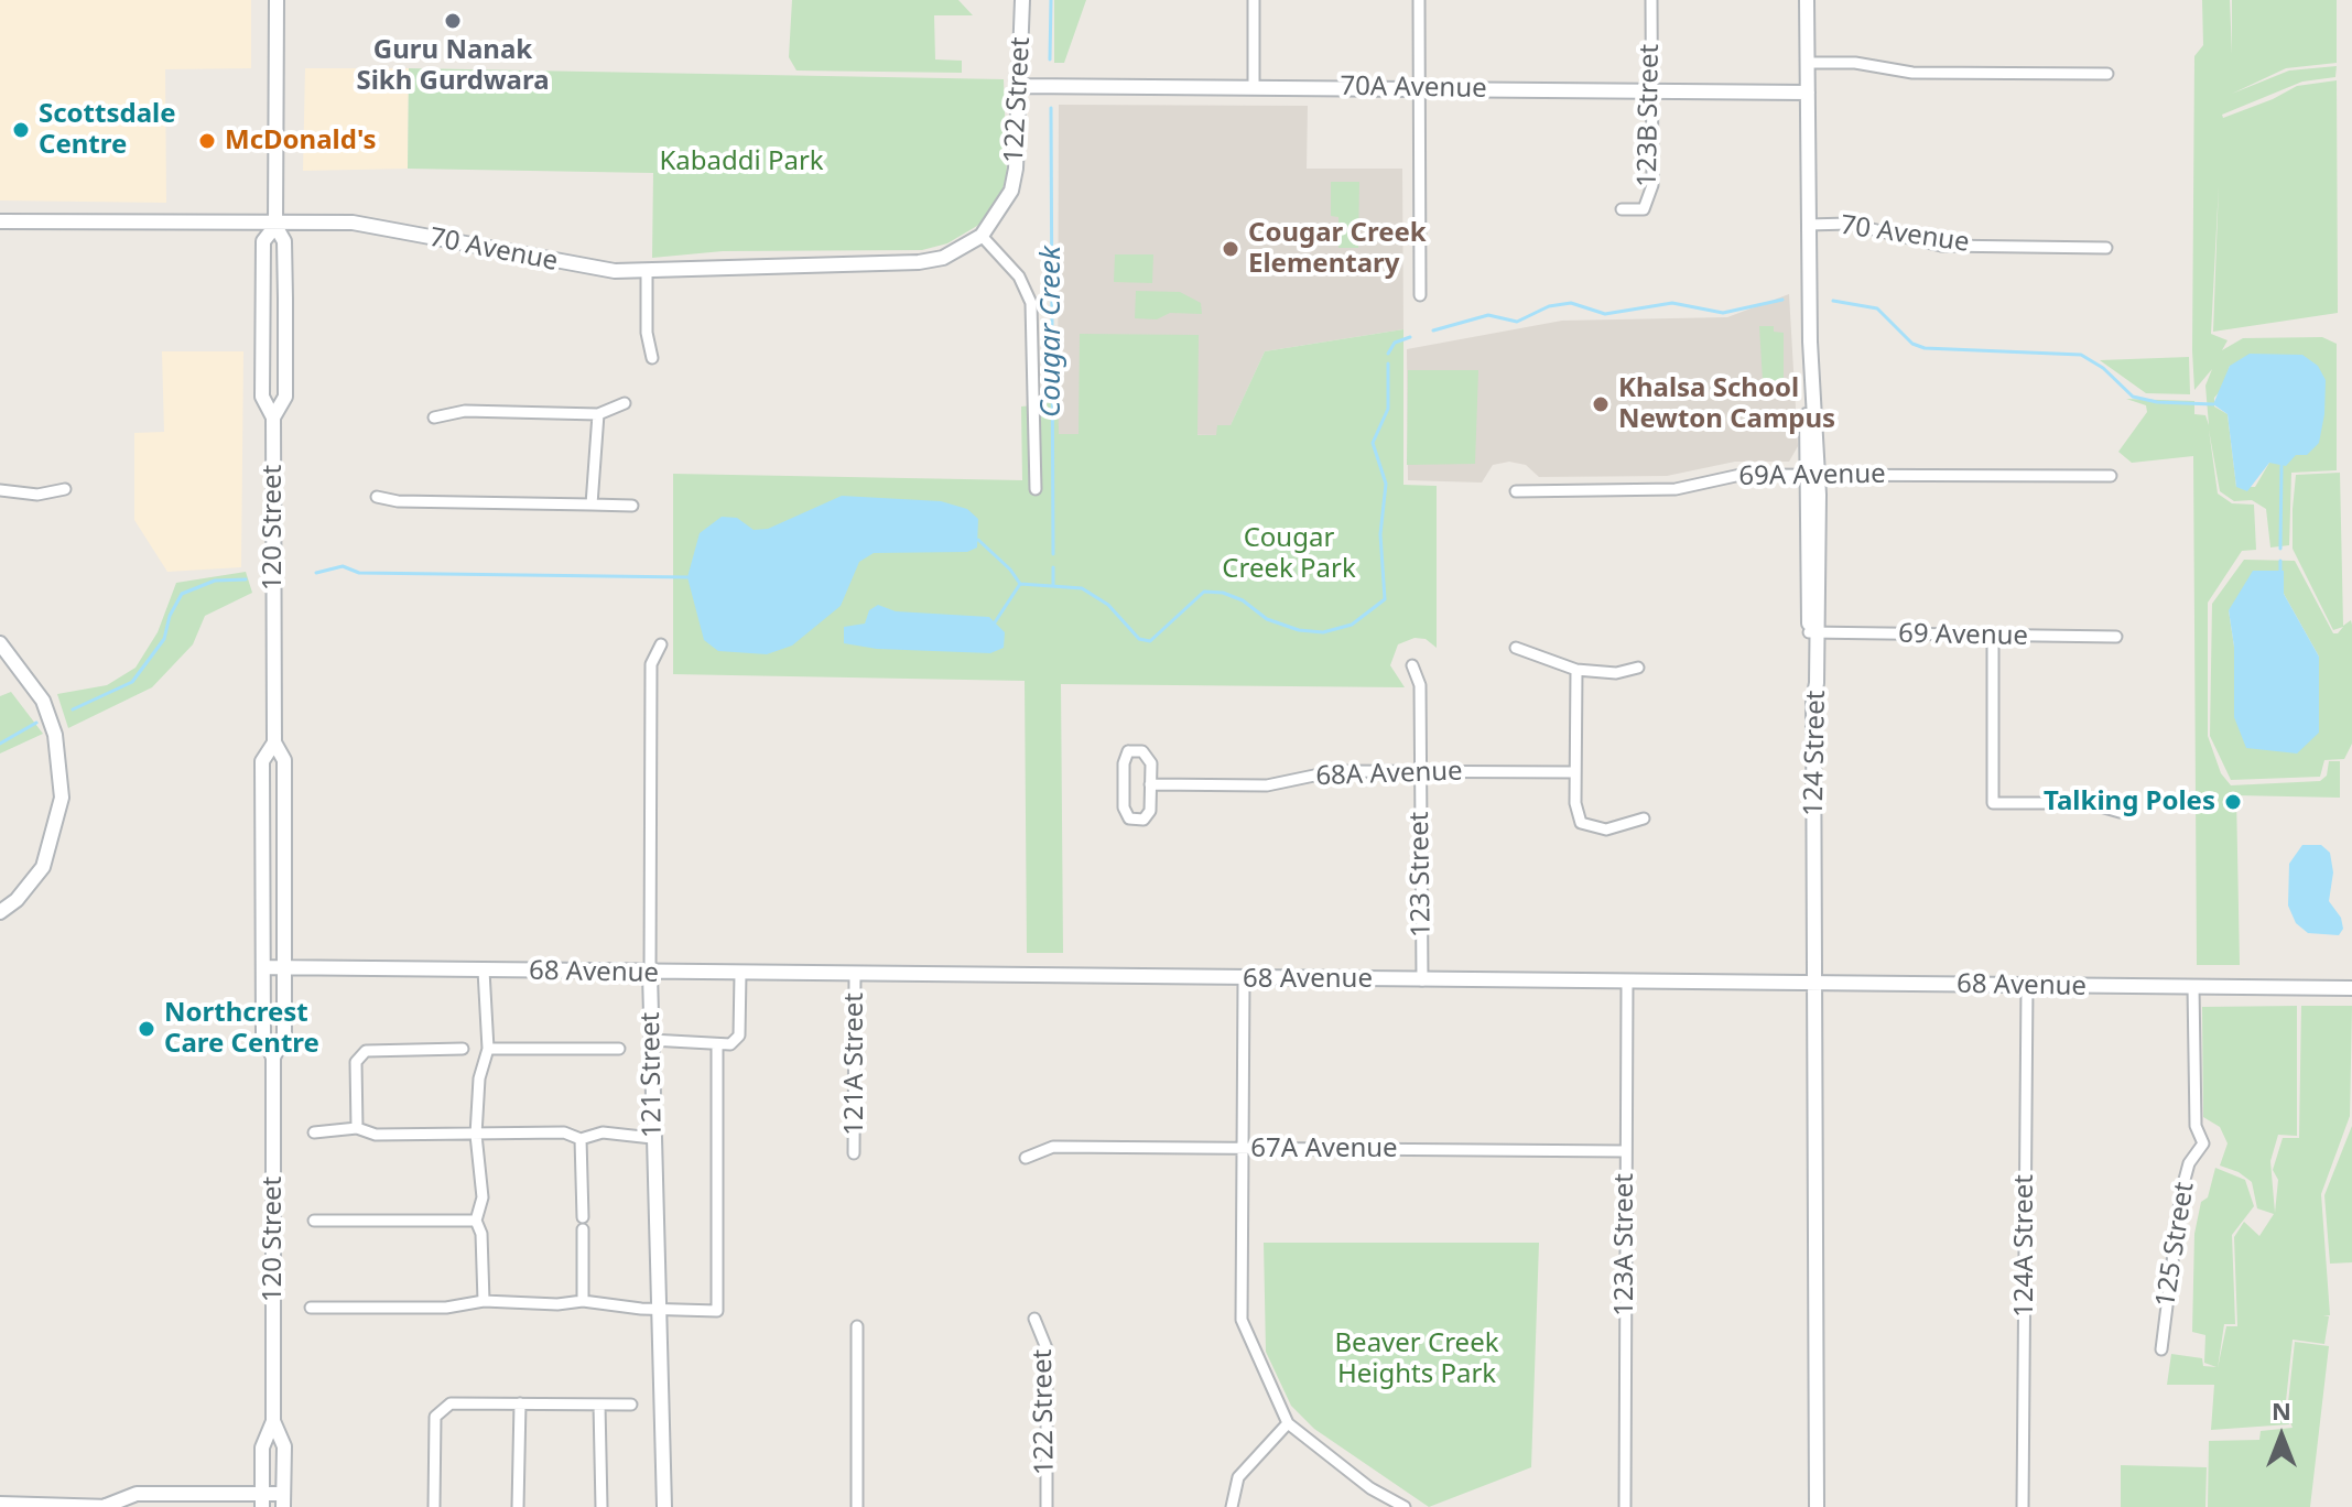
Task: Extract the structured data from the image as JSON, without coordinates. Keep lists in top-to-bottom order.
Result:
{
  "streets": {
    "street": [
      "70A Avenue",
      "122 Street",
      "123B Street",
      "70 Avenue",
      "69A Avenue",
      "120 Street",
      "69 Avenue",
      "124 Street",
      "68A Avenue",
      "123 Street",
      "68 Avenue",
      "121A Street",
      "121 Street",
      "67A Avenue",
      "123A Street",
      "125 Street",
      "124A Street"
    ]
  },
  "crossings": [
    ["70A Avenue", "122 Street"],
    ["70A Avenue", "123B Street"],
    ["70A Avenue", "124 Street"],
    ["122 Street", "70 Avenue"],
    ["70 Avenue", "120 Street"],
    ["70 Avenue", "124 Street"],
    ["69A Avenue", "124 Street"],
    ["120 Street", "68 Avenue"],
    ["69 Avenue", "124 Street"],
    ["124 Street", "68 Avenue"],
    ["68A Avenue", "123 Street"],
    ["123 Street", "68 Avenue"],
    ["68 Avenue", "121A Street"],
    ["68 Avenue", "121 Street"],
    ["68 Avenue", "123A Street"],
    ["68 Avenue", "125 Street"],
    ["68 Avenue", "124A Street"],
    ["67A Avenue", "123A Street"]
  ],
  "water": ["Cougar Creek"],
  "parks": ["Kabaddi Park", "Cougar Creek Park", "Beaver Creek Heights Park"],
  "places": [
    "Guru Nanak Sikh Gurdwara",
    "Scottsdale Centre",
    "McDonald's",
    "Cougar Creek Elementary",
    "Khalsa School Newton Campus",
    "Talking Poles",
    "Northcrest Care Centre"
  ],
  "north": "top"
}
